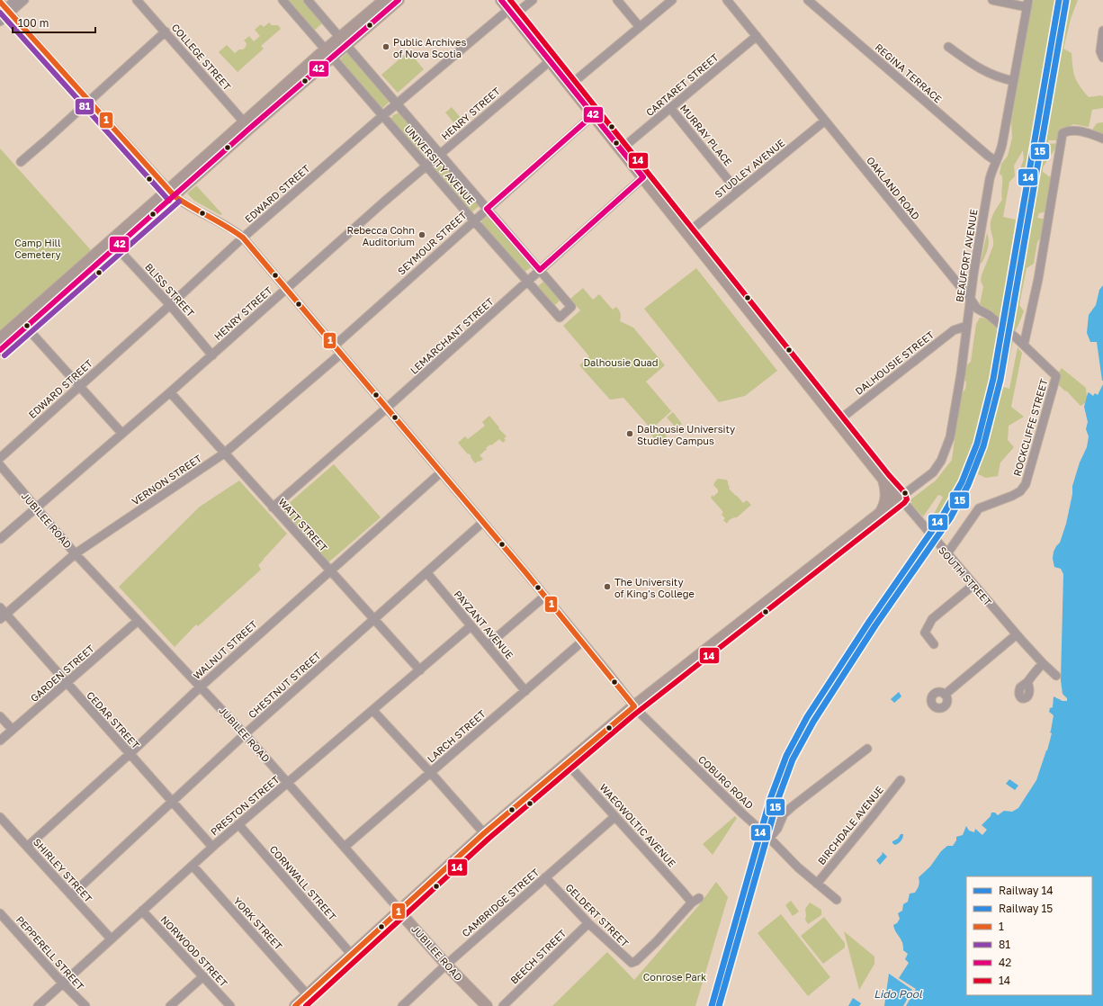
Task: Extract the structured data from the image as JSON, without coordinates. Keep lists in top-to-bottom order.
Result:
{
  "streets": {
    "main road": ["JUBILEE ROAD", "SOUTH STREET"],
    "street": [
      "COLLEGE STREET",
      "REGINA TERRACE",
      "CARTARET STREET",
      "HENRY STREET",
      "MURRAY PLACE",
      "UNIVERSITY AVENUE",
      "STUDLEY AVENUE",
      "OAKLAND ROAD",
      "EDWARD STREET",
      "SEYMOUR STREET",
      "BEAUFORT AVENUE",
      "BLISS STREET",
      "LEMARCHANT STREET",
      "DALHOUSIE STREET",
      "ROCKCLIFFE STREET",
      "VERNON STREET",
      "WATT STREET",
      "PAYZANT AVENUE",
      "WALNUT STREET",
      "GARDEN STREET",
      "CHESTNUT STREET",
      "CEDAR STREET",
      "LARCH STREET",
      "COBURG ROAD",
      "PRESTON STREET",
      "WAEGWOLTIC AVENUE",
      "BIRCHDALE AVENUE",
      "SHIRLEY STREET",
      "CORNWALL STREET",
      "CAMBRIDGE STREET",
      "GELDERT STREET",
      "YORK STREET",
      "NORWOOD STREET",
      "PEPPERELL STREET",
      "BEECH STREET"
    ]
  },
  "crossings": [
    ["REGINA TERRACE", "BEAUFORT AVENUE"],
    ["CARTARET STREET", "MURRAY PLACE"],
    ["CARTARET STREET", "OAKLAND ROAD"],
    ["CARTARET STREET", "SOUTH STREET"],
    ["HENRY STREET", "UNIVERSITY AVENUE"],
    ["HENRY STREET", "BLISS STREET"],
    ["HENRY STREET", "JUBILEE ROAD"],
    ["HENRY STREET", "WATT STREET"],
    ["HENRY STREET", "SOUTH STREET"],
    ["HENRY STREET", "COBURG ROAD"],
    ["MURRAY PLACE", "STUDLEY AVENUE"],
    ["UNIVERSITY AVENUE", "EDWARD STREET"],
    ["UNIVERSITY AVENUE", "SEYMOUR STREET"],
    ["UNIVERSITY AVENUE", "LEMARCHANT STREET"],
    ["STUDLEY AVENUE", "OAKLAND ROAD"],
    ["STUDLEY AVENUE", "SOUTH STREET"],
    ["OAKLAND ROAD", "BEAUFORT AVENUE"],
    ["OAKLAND ROAD", "ROCKCLIFFE STREET"],
    ["EDWARD STREET", "BLISS STREET"],
    ["EDWARD STREET", "SOUTH STREET"],
    ["EDWARD STREET", "COBURG ROAD"],
    ["SEYMOUR STREET", "SOUTH STREET"],
    ["SEYMOUR STREET", "COBURG ROAD"],
    ["BEAUFORT AVENUE", "DALHOUSIE STREET"],
    ["BEAUFORT AVENUE", "SOUTH STREET"],
    ["LEMARCHANT STREET", "WATT STREET"],
    ["LEMARCHANT STREET", "SOUTH STREET"],
    ["LEMARCHANT STREET", "COBURG ROAD"],
    ["DALHOUSIE STREET", "SOUTH STREET"],
    ["ROCKCLIFFE STREET", "SOUTH STREET"],
    ["VERNON STREET", "JUBILEE ROAD"],
    ["VERNON STREET", "WATT STREET"],
    ["VERNON STREET", "CEDAR STREET"],
    ["VERNON STREET", "COBURG ROAD"],
    ["JUBILEE ROAD", "WALNUT STREET"],
    ["JUBILEE ROAD", "GARDEN STREET"],
    ["JUBILEE ROAD", "CHESTNUT STREET"],
    ["JUBILEE ROAD", "LARCH STREET"],
    ["JUBILEE ROAD", "PRESTON STREET"],
    ["JUBILEE ROAD", "CAMBRIDGE STREET"],
    ["WATT STREET", "WALNUT STREET"],
    ["WATT STREET", "CHESTNUT STREET"],
    ["WATT STREET", "PRESTON STREET"],
    ["PAYZANT AVENUE", "CHESTNUT STREET"],
    ["PAYZANT AVENUE", "LARCH STREET"],
    ["PAYZANT AVENUE", "PRESTON STREET"],
    ["WALNUT STREET", "CEDAR STREET"],
    ["WALNUT STREET", "COBURG ROAD"],
    ["WALNUT STREET", "SHIRLEY STREET"],
    ["GARDEN STREET", "CEDAR STREET"],
    ["CHESTNUT STREET", "CEDAR STREET"],
    ["CHESTNUT STREET", "COBURG ROAD"],
    ["CHESTNUT STREET", "SHIRLEY STREET"],
    ["CEDAR STREET", "PRESTON STREET"],
    ["LARCH STREET", "COBURG ROAD"],
    ["COBURG ROAD", "BIRCHDALE AVENUE"],
    ["PRESTON STREET", "SHIRLEY STREET"],
    ["PRESTON STREET", "CORNWALL STREET"],
    ["PRESTON STREET", "YORK STREET"],
    ["PRESTON STREET", "NORWOOD STREET"],
    ["PRESTON STREET", "PEPPERELL STREET"],
    ["WAEGWOLTIC AVENUE", "CAMBRIDGE STREET"],
    ["WAEGWOLTIC AVENUE", "GELDERT STREET"],
    ["CAMBRIDGE STREET", "GELDERT STREET"],
    ["GELDERT STREET", "BEECH STREET"]
  ],
  "water": ["Lido Pool"],
  "parks": ["Camp Hill Cemetery", "Dalhousie Quad", "Conrose Park"],
  "places": [
    "Public Archives of Nova Scotia",
    "Rebecca Cohn Auditorium",
    "Dalhousie University Studley Campus",
    "The University of King's College"
  ],
  "lines": [
    "rail line 14",
    "transit line 42",
    "transit line 14",
    "rail line 15",
    "transit line 1",
    "transit line 81"
  ],
  "legend": [
    "Railway 14",
    "Railway 15",
    "1",
    "81",
    "42",
    "14"
  ],
  "scale_bar": "100 m"
}
